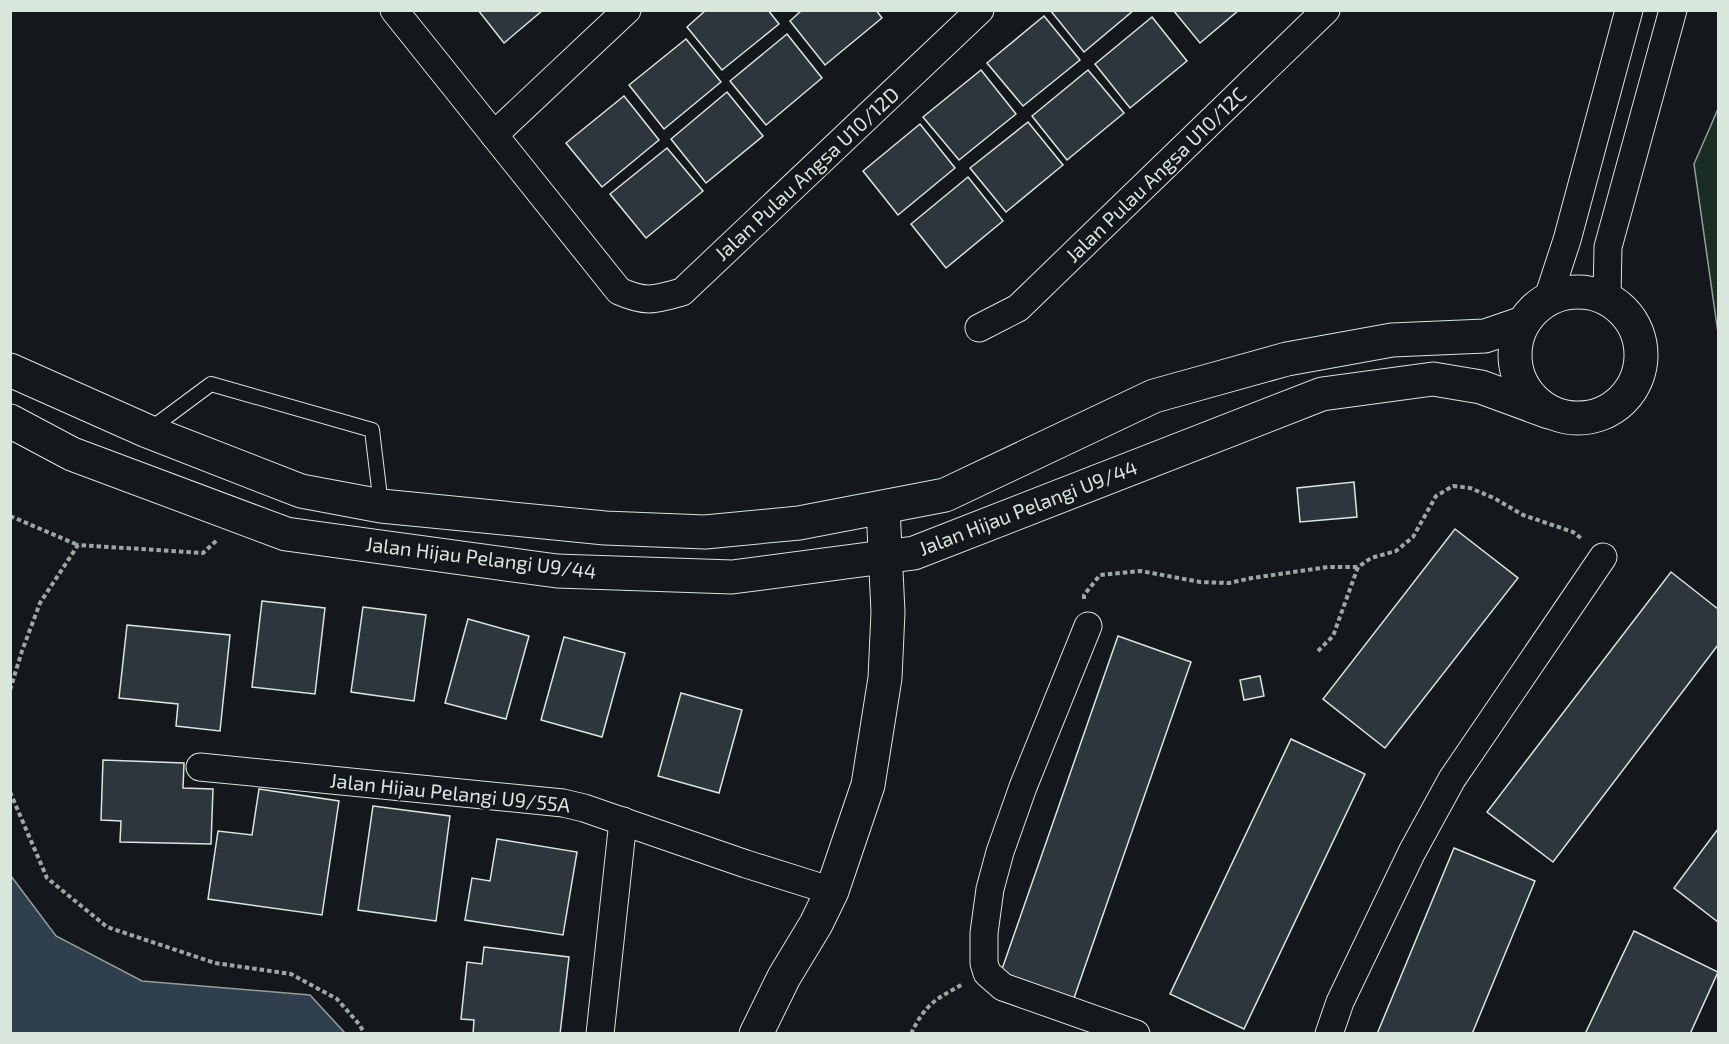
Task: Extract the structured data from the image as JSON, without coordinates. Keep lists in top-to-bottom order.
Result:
{
  "streets": {
    "street": [
      "Jalan Pulau Angsa U10/12D",
      "Jalan Pulau Angsa U10/12C",
      "Jalan Hijau Pelangi U9/44",
      "Jalan Hijau Pelangi U9/55A"
    ]
  }
}
